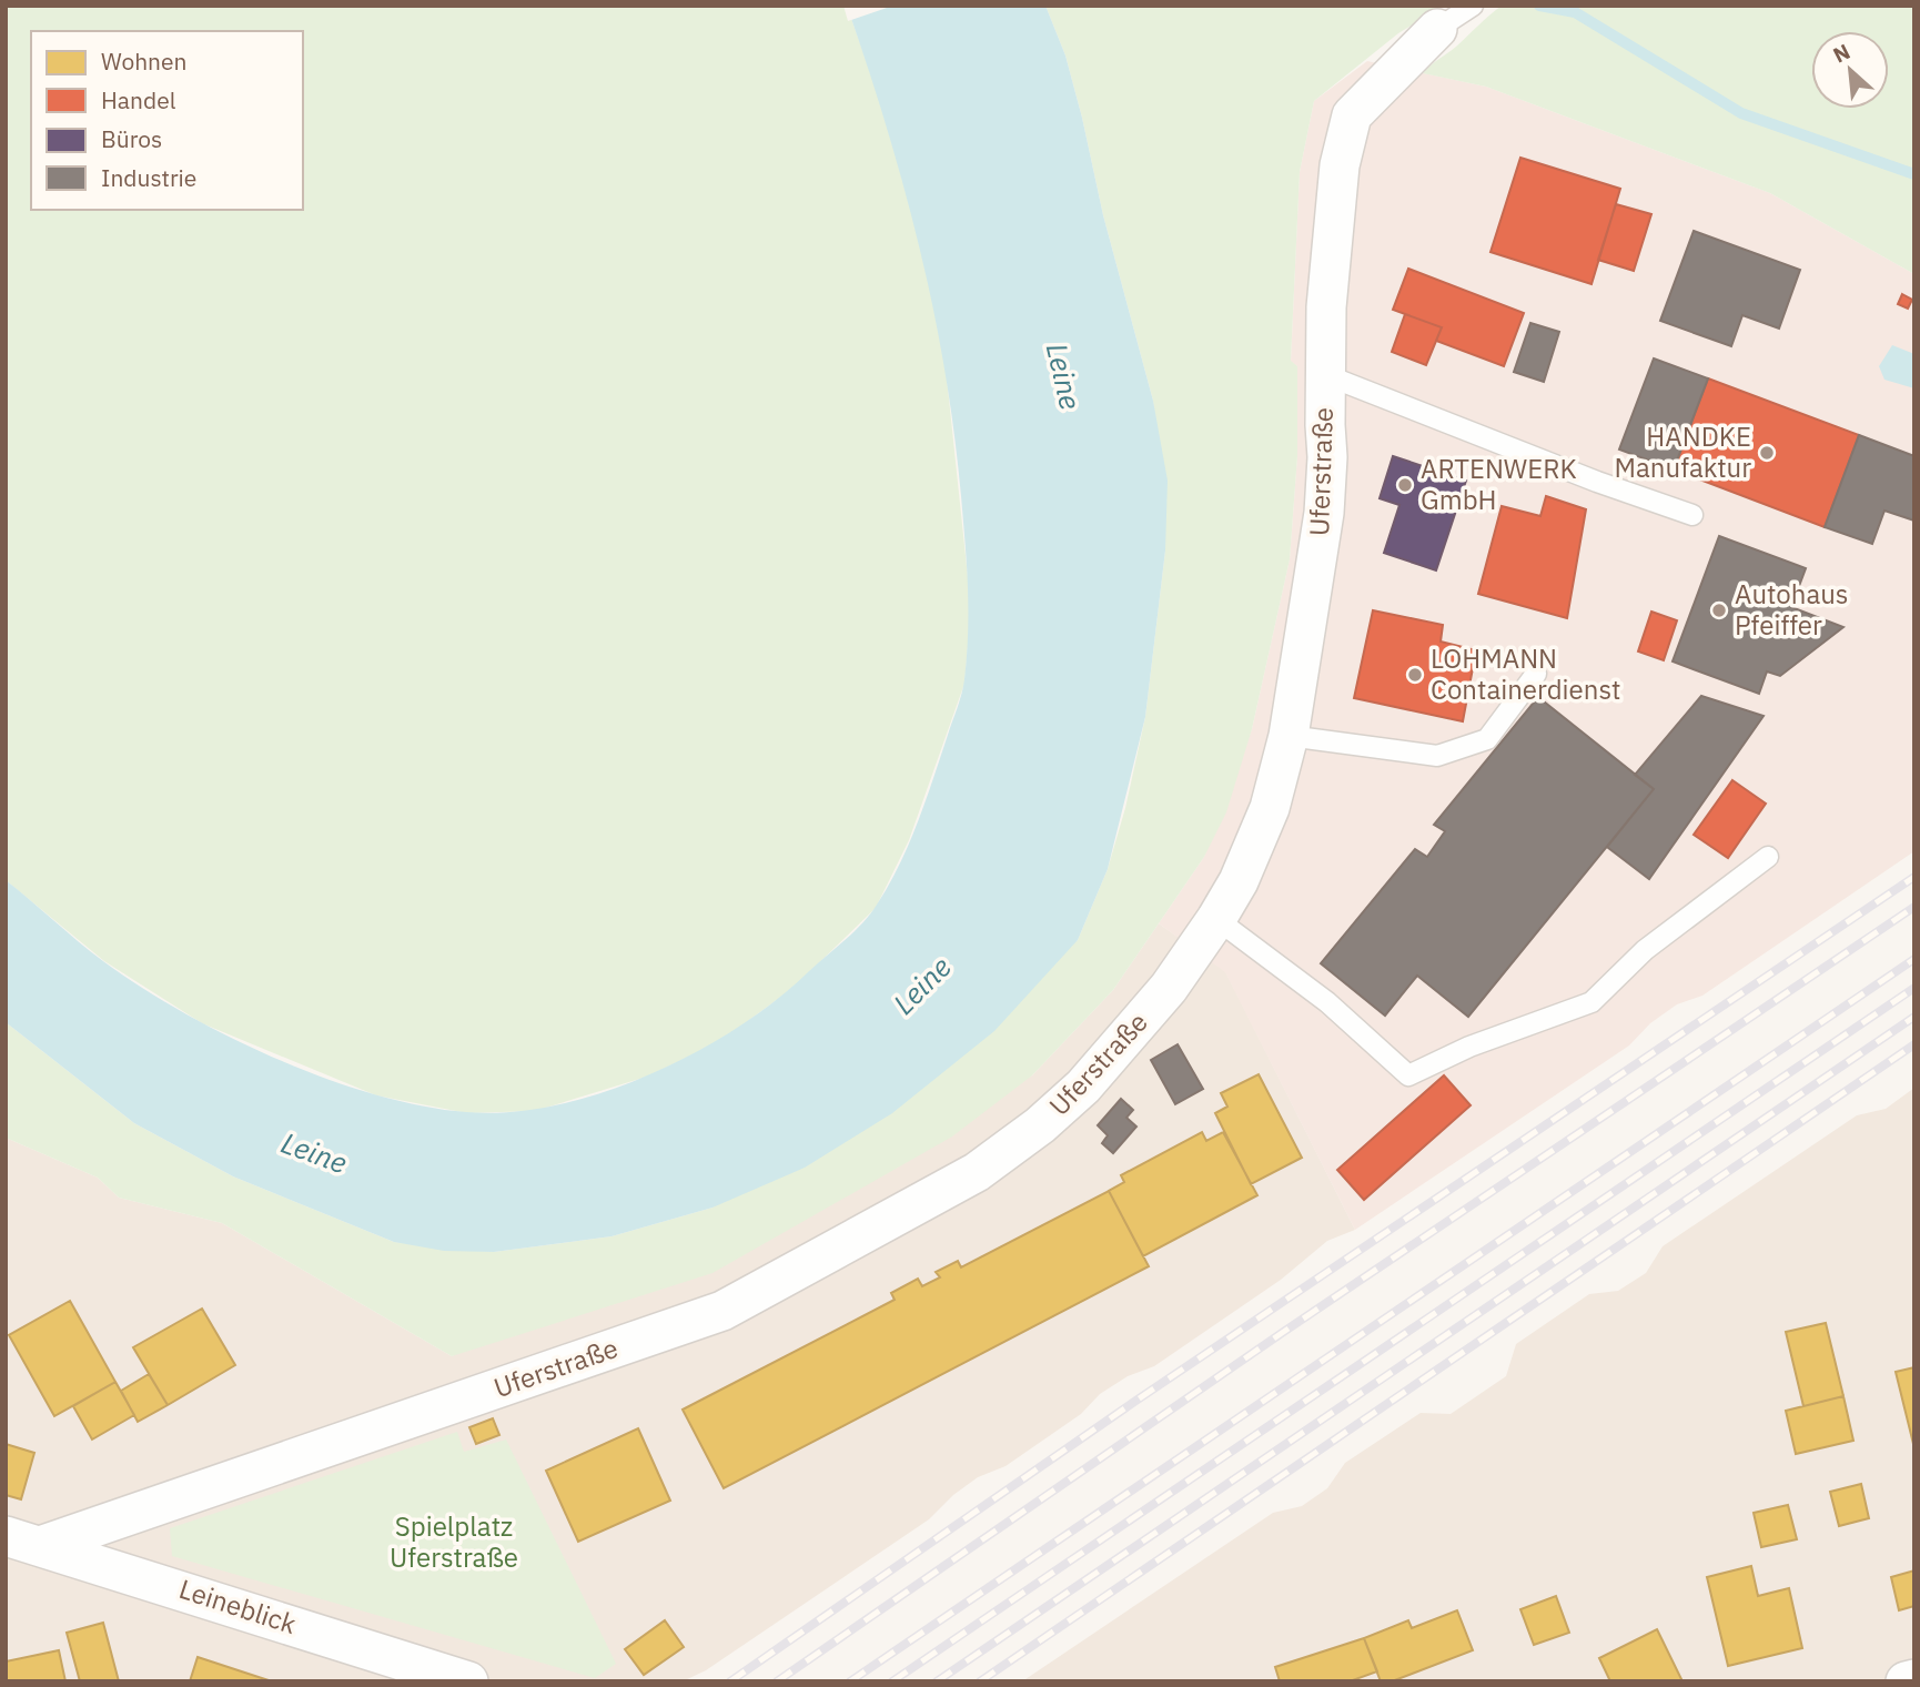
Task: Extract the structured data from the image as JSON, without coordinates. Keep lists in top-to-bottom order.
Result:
{
  "streets": {
    "street": ["Uferstraße", "Leineblick"]
  },
  "crossings": [
    ["Uferstraße", "Leineblick"]
  ],
  "water": ["Leine"],
  "parks": ["Spielplatz Uferstraße"],
  "places": [
    "HANDKE Manufaktur",
    "ARTENWERK GmbH",
    "Autohaus Pfeiffer",
    "LOHMANN Containerdienst"
  ],
  "legend": [
    "Wohnen",
    "Handel",
    "Büros",
    "Industrie"
  ],
  "north": "top left"
}
